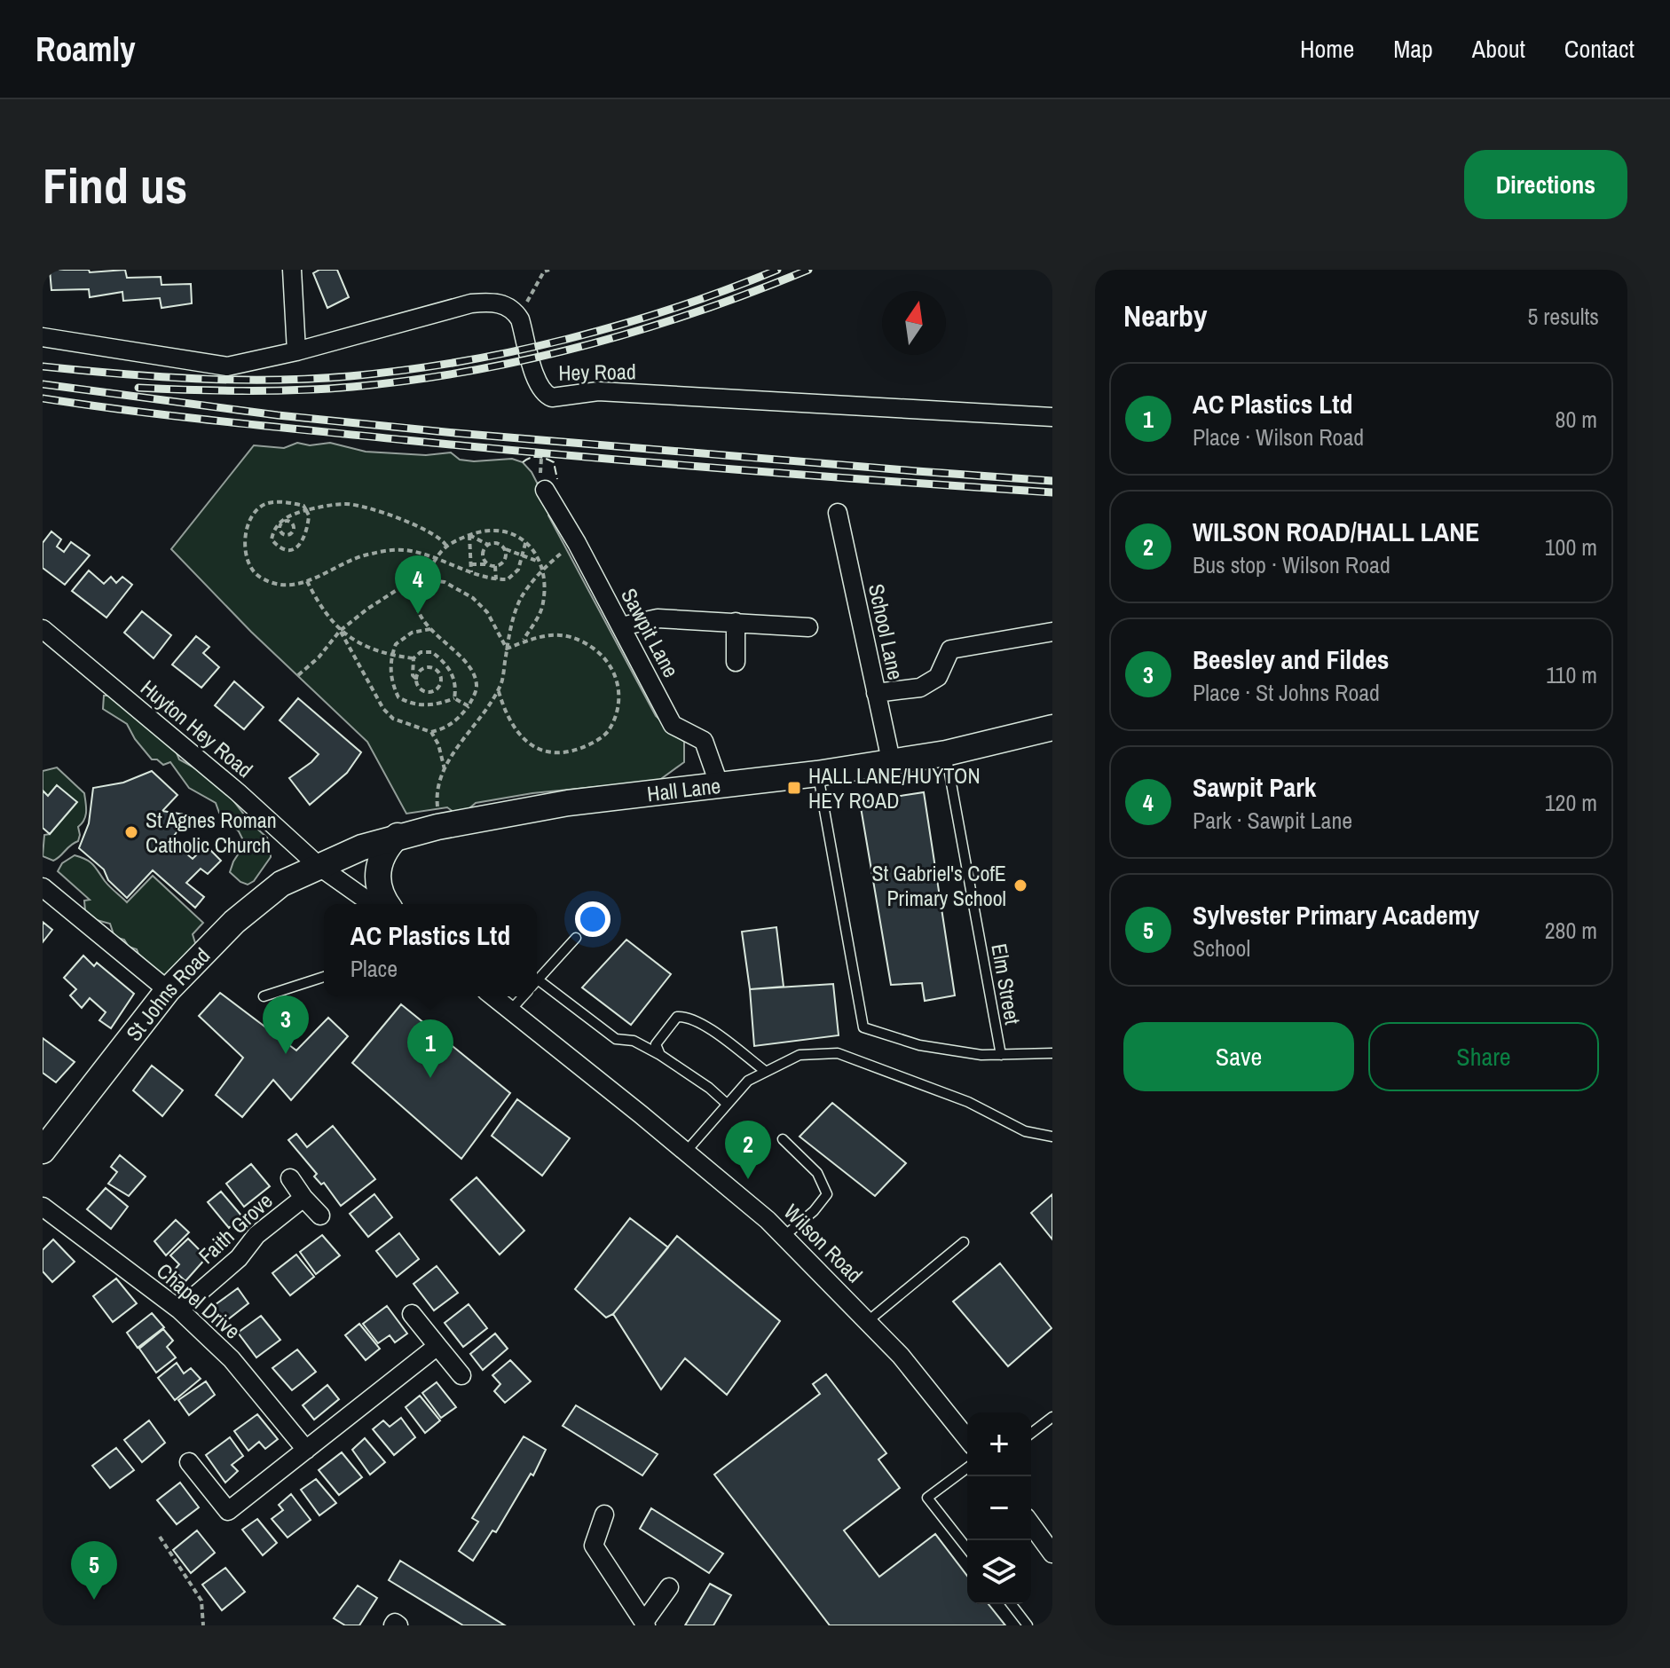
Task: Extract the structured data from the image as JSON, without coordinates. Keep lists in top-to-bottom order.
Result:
{
  "streets": {
    "street": [
      "Hey Road",
      "School Lane",
      "Sawpit Lane",
      "Huyton Hey Road",
      "Hall Lane",
      "St Johns Road",
      "Faith Grove",
      "Wilson Road",
      "Chapel Drive"
    ],
    "lane": ["Elm Street"]
  },
  "crossings": [
    ["School Lane", "Hall Lane"],
    ["Sawpit Lane", "Hall Lane"],
    ["Huyton Hey Road", "Hall Lane"],
    ["Huyton Hey Road", "St Johns Road"],
    ["Hall Lane", "Elm Street"],
    ["Hall Lane", "St Johns Road"],
    ["Faith Grove", "Chapel Drive"]
  ],
  "places": {
    "transit": ["HALL LANE/HUYTON HEY ROAD"],
    "other": ["St Agnes Roman Catholic Church", "St Gabriel's CofE Primary School"]
  },
  "north": "top",
  "page": {
    "header": "Roamly",
    "nav": [
      "Home",
      "Map",
      "About",
      "Contact"
    ],
    "buttons": [
      "Directions",
      ["Save", "Share"]
    ],
    "title": "Find us",
    "heading": ["Nearby", "5 results"],
    "list": [
      {
        "mark": "1",
        "name": "AC Plastics Ltd",
        "note": "Place · Wilson Road",
        "value": "80 m"
      },
      {
        "mark": "2",
        "name": "WILSON ROAD/HALL LANE",
        "note": "Bus stop · Wilson Road",
        "value": "100 m"
      },
      {
        "mark": "3",
        "name": "Beesley and Fildes",
        "note": "Place · St Johns Road",
        "value": "110 m"
      },
      {
        "mark": "4",
        "name": "Sawpit Park",
        "note": "Park · Sawpit Lane",
        "value": "120 m"
      },
      {
        "mark": "5",
        "name": "Sylvester Primary Academy",
        "note": "School",
        "value": "280 m"
      }
    ],
    "pins": [
      "4",
      "3",
      "1",
      "2",
      "5"
    ],
    "popup": ["AC Plastics Ltd", "Place"],
    "map_buttons": ["+", "−"]
  }
}
